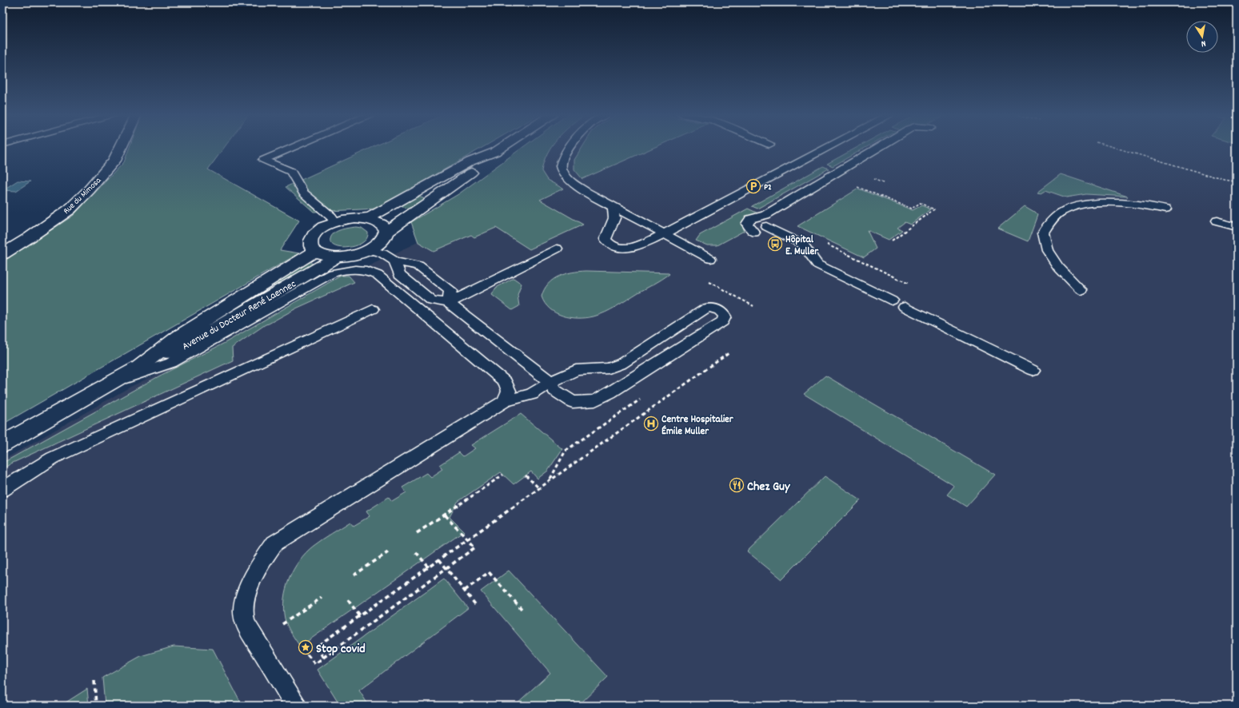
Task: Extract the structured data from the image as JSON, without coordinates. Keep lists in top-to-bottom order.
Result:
{
  "streets": {
    "main road": ["Rue du Mimosa", "Avenue du Docteur René Laennec"]
  },
  "places": {
    "parking": ["P2"],
    "bus stop": ["Hôpital E. Muller"],
    "hospital": ["Centre Hospitalier Émile Muller"],
    "restaurant": ["Chez Guy"],
    "place": ["Stop covid"]
  },
  "north": "bottom"
}
